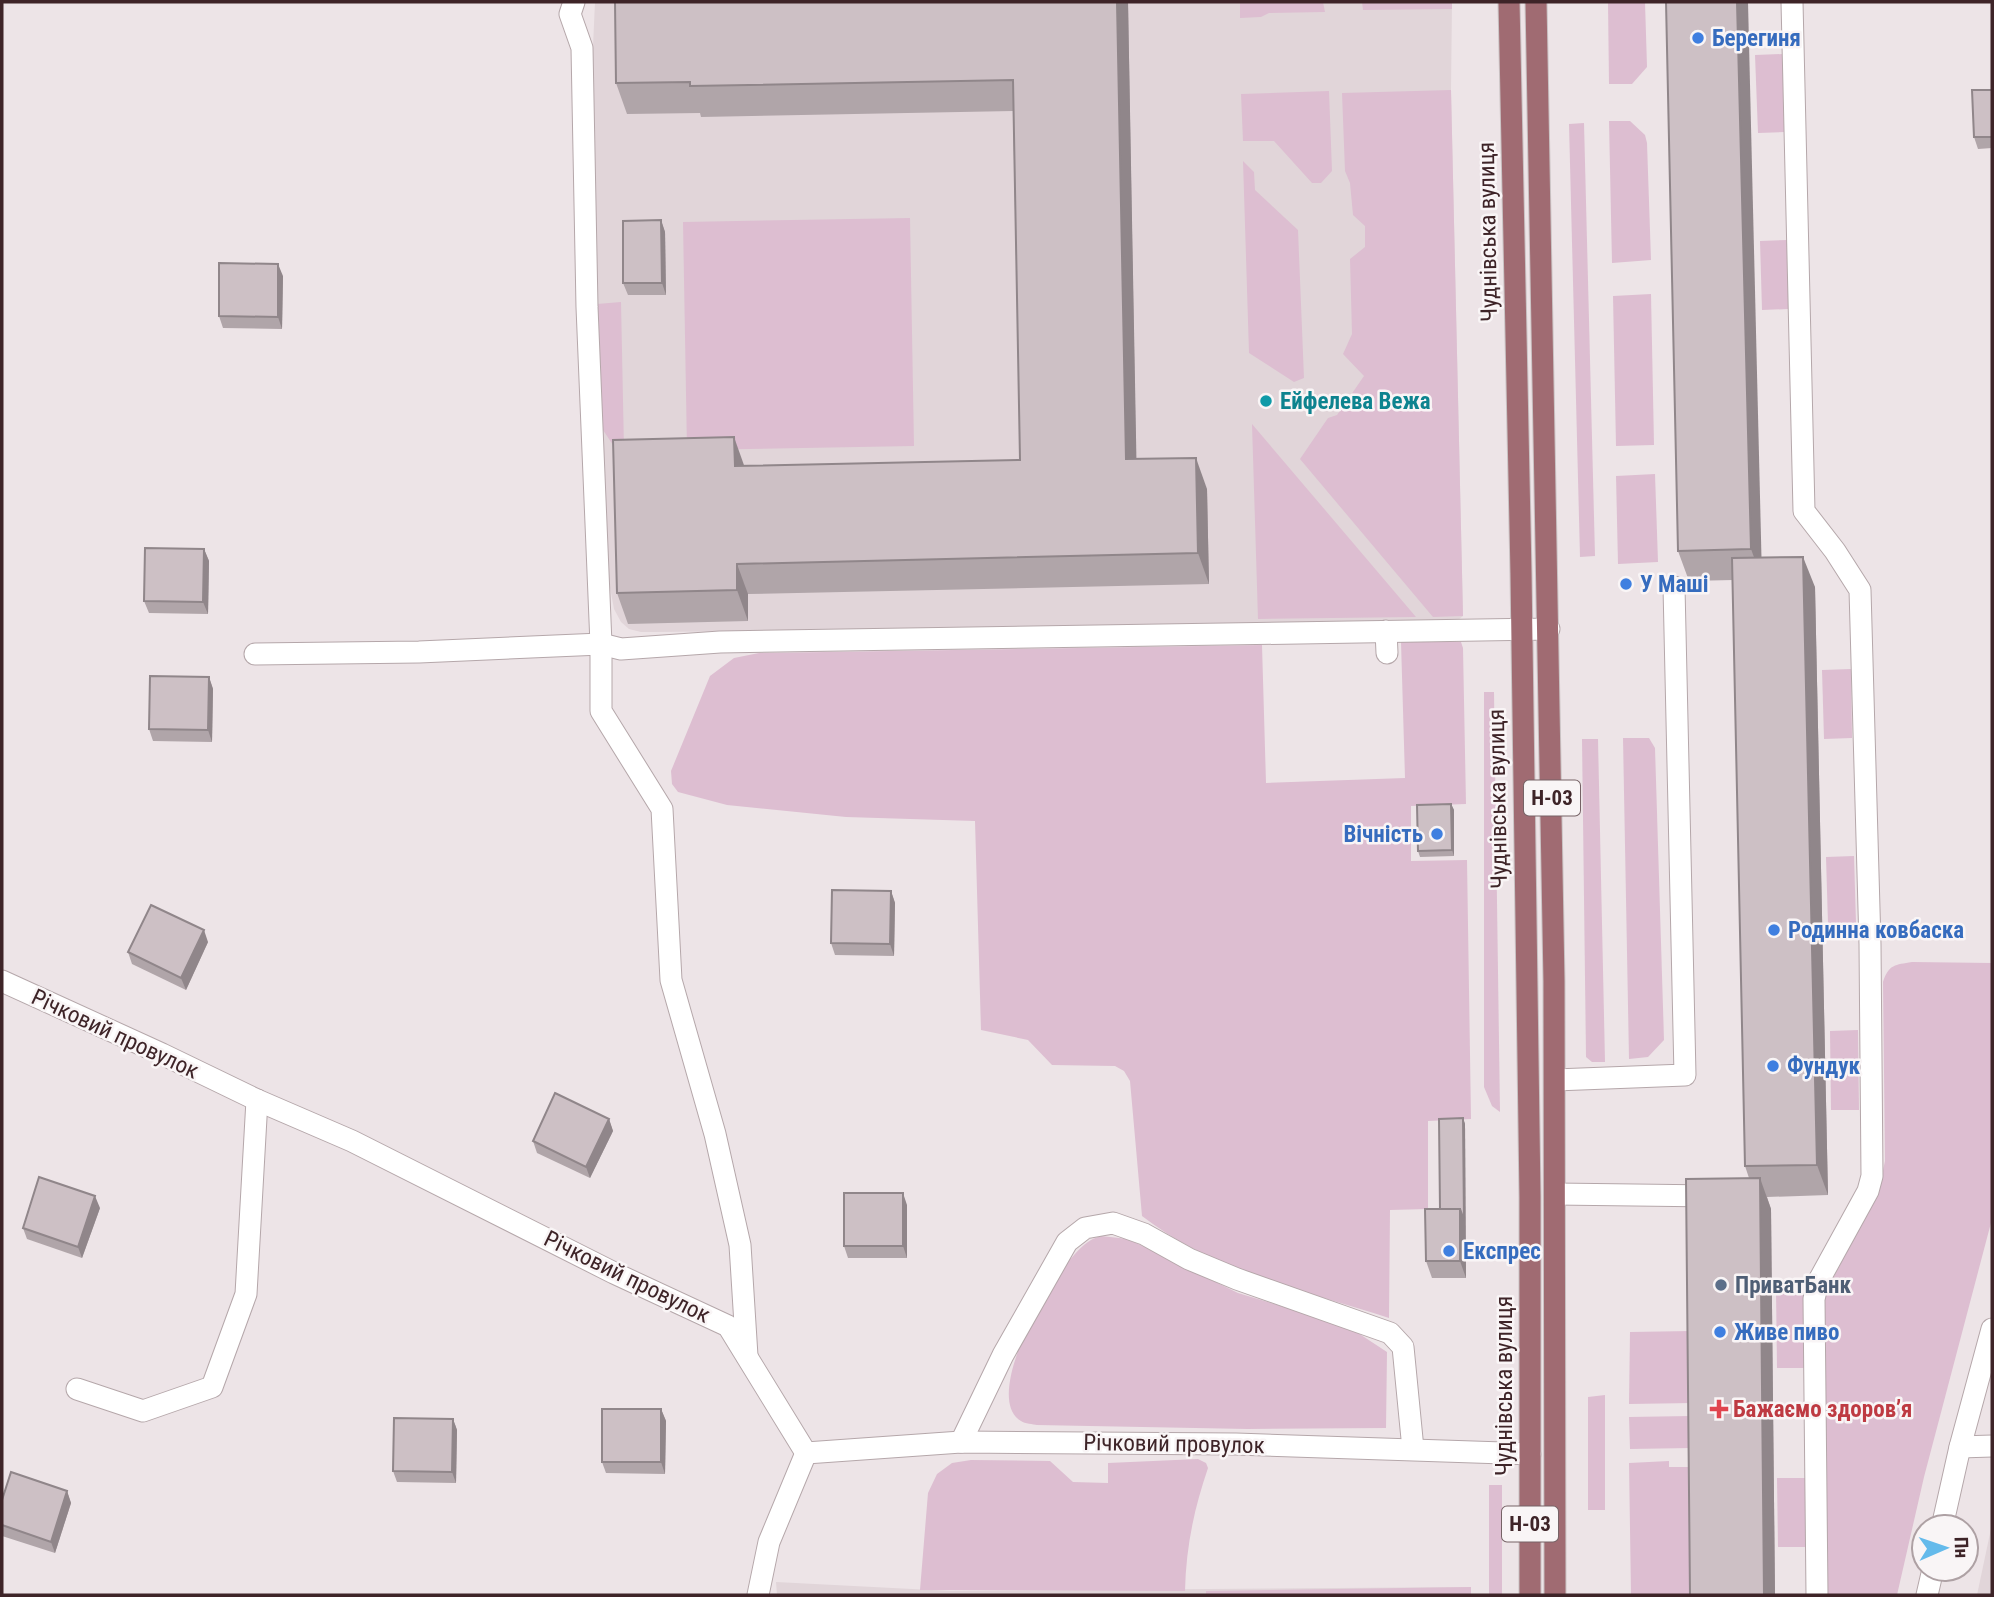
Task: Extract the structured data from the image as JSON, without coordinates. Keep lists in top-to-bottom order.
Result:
{
  "streets": {
    "main road": ["Чуднівська вулиця", "Н-03"],
    "street": ["Річковий провулок"]
  },
  "crossings": [
    ["Чуднівська вулиця", "Річковий провулок"]
  ],
  "places": {
    "other": [
      "Берегиня",
      "Ейфелева Вежа",
      "У Маші",
      "Вічність",
      "Родинна ковбаска",
      "Фундук",
      "Експрес",
      "ПриватБанк",
      "Живе пиво"
    ],
    "health": ["Бажаємо здоровʼя"]
  },
  "north": "right"
}
